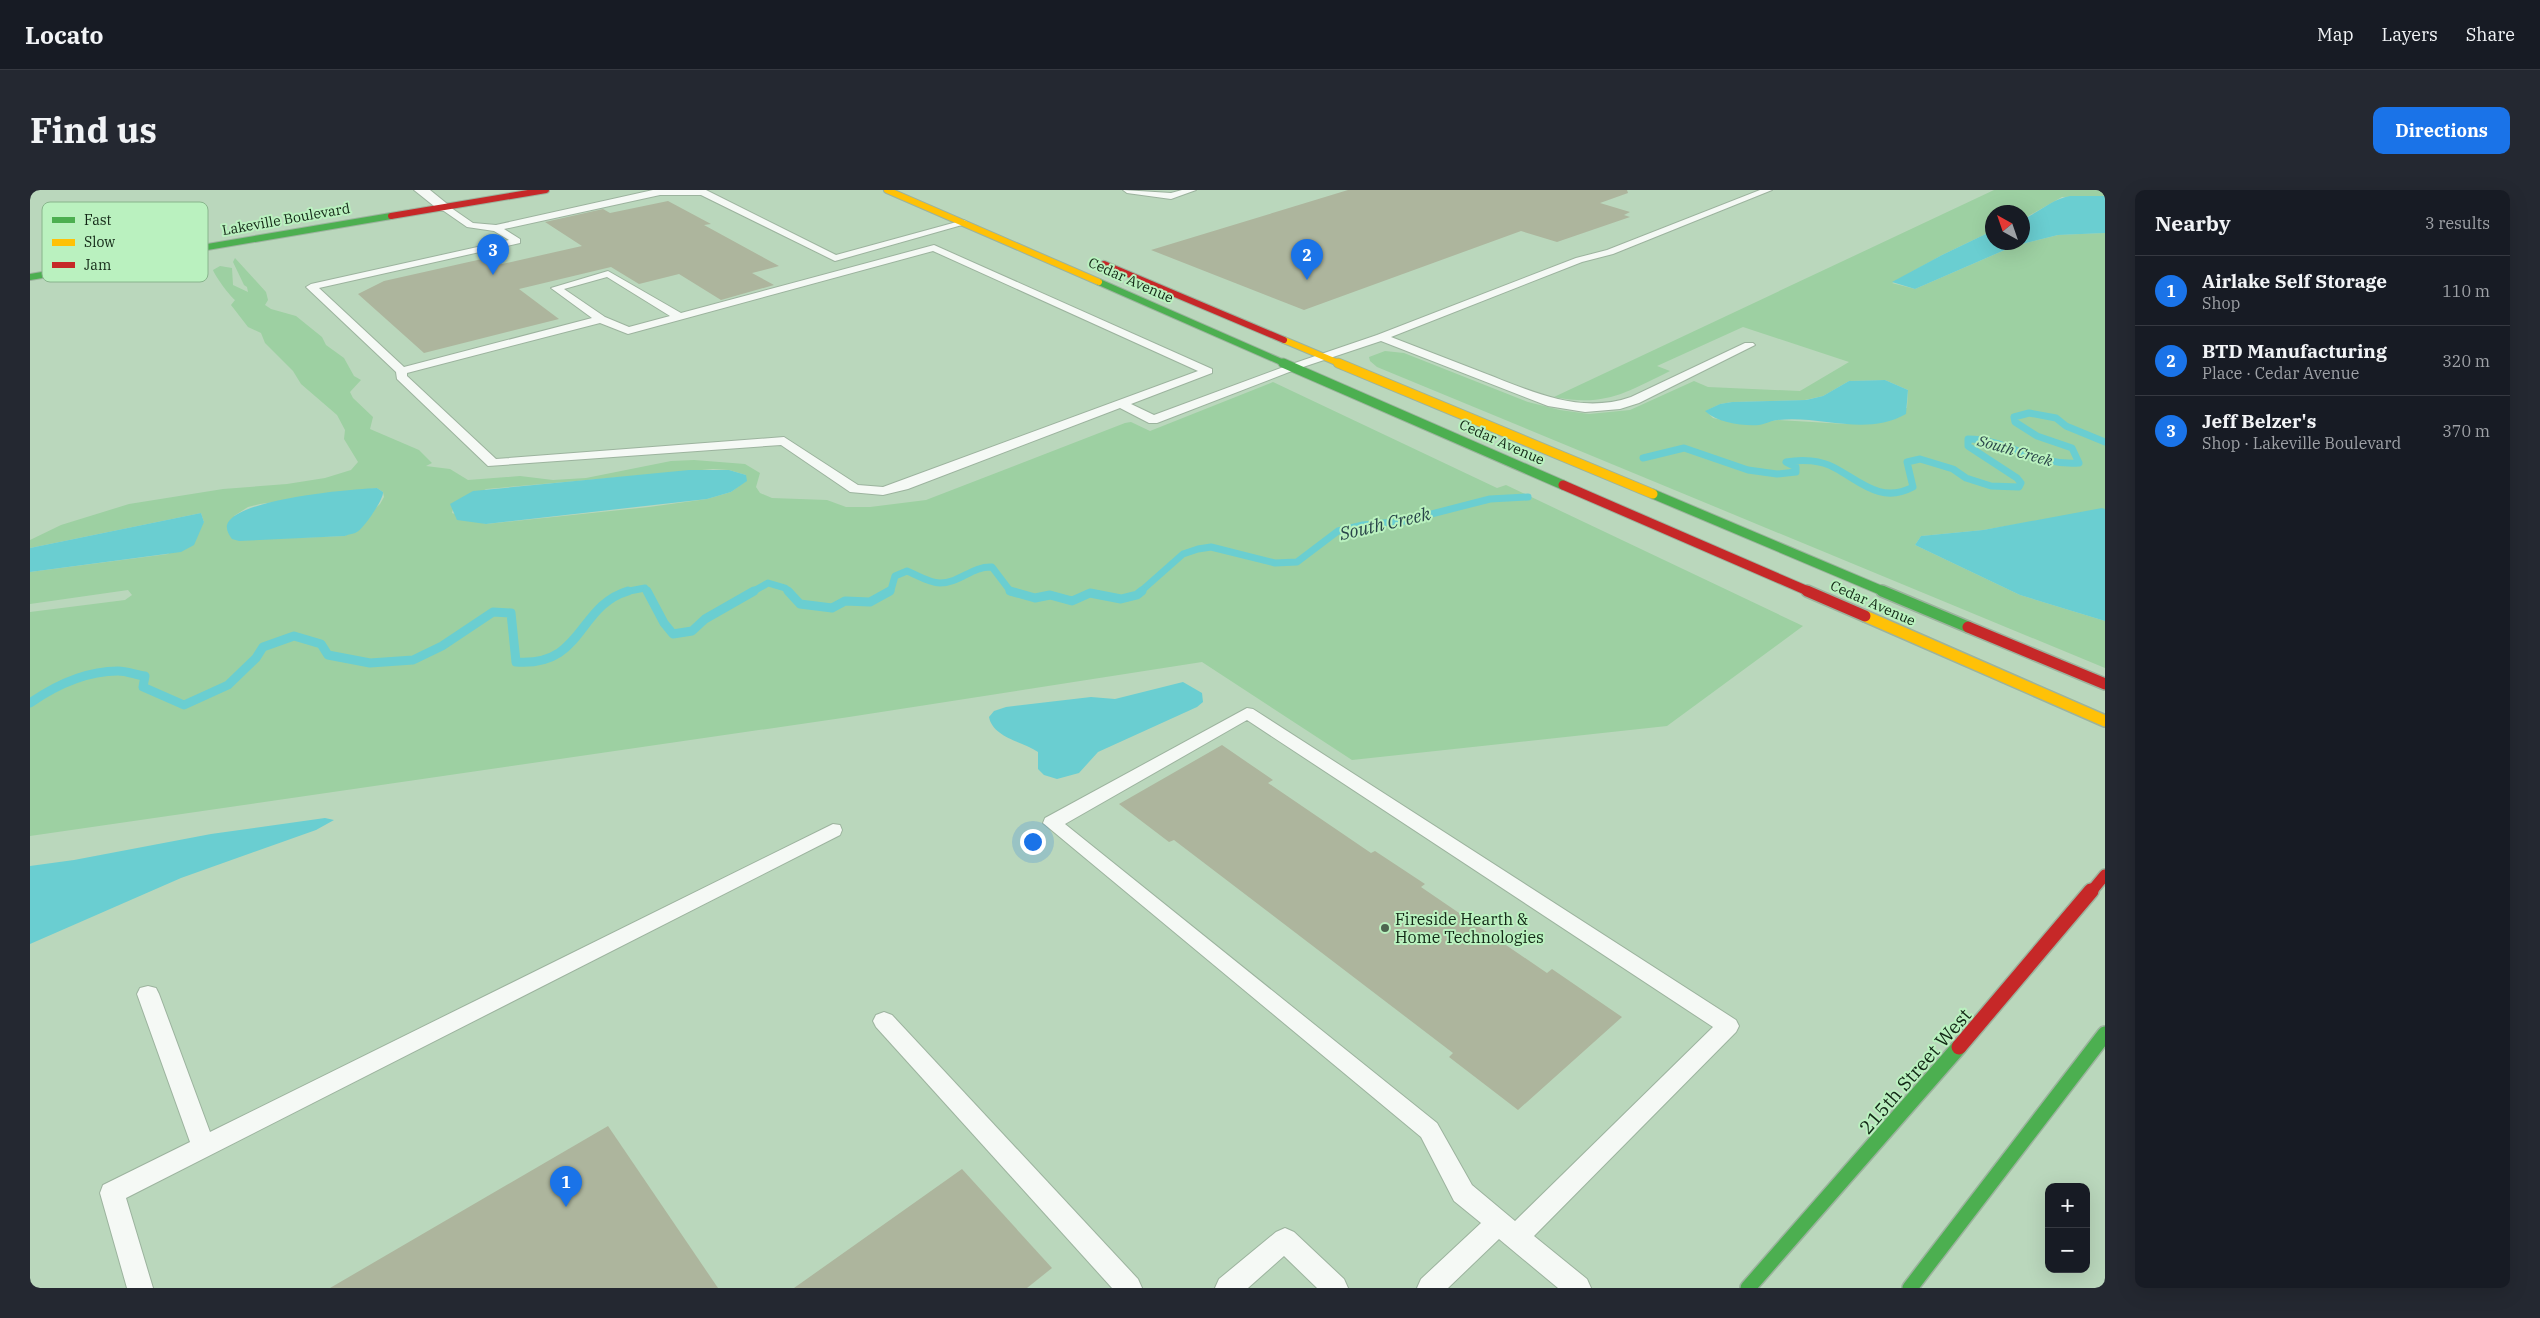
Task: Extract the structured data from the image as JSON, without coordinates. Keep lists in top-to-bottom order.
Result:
{
  "streets": {
    "main road": ["Lakeville Boulevard", "Cedar Avenue", "215th Street West"]
  },
  "water": ["South Creek"],
  "places": ["Fireside Hearth & Home Technologies"],
  "legend": ["Fast", "Slow", "Jam"],
  "north": "top left",
  "page": {
    "header": "Locato",
    "nav": ["Map", "Layers", "Share"],
    "title": "Find us",
    "buttons": "Directions",
    "heading": ["Nearby", "3 results"],
    "pins": ["3", "2", "1"],
    "list": [
      {
        "mark": "1",
        "name": "Airlake Self Storage",
        "note": "Shop",
        "value": "110 m"
      },
      {
        "mark": "2",
        "name": "BTD Manufacturing",
        "note": "Place · Cedar Avenue",
        "value": "320 m"
      },
      {
        "mark": "3",
        "name": "Jeff Belzer's",
        "note": "Shop · Lakeville Boulevard",
        "value": "370 m"
      }
    ],
    "map_buttons": ["+", "−"]
  }
}
